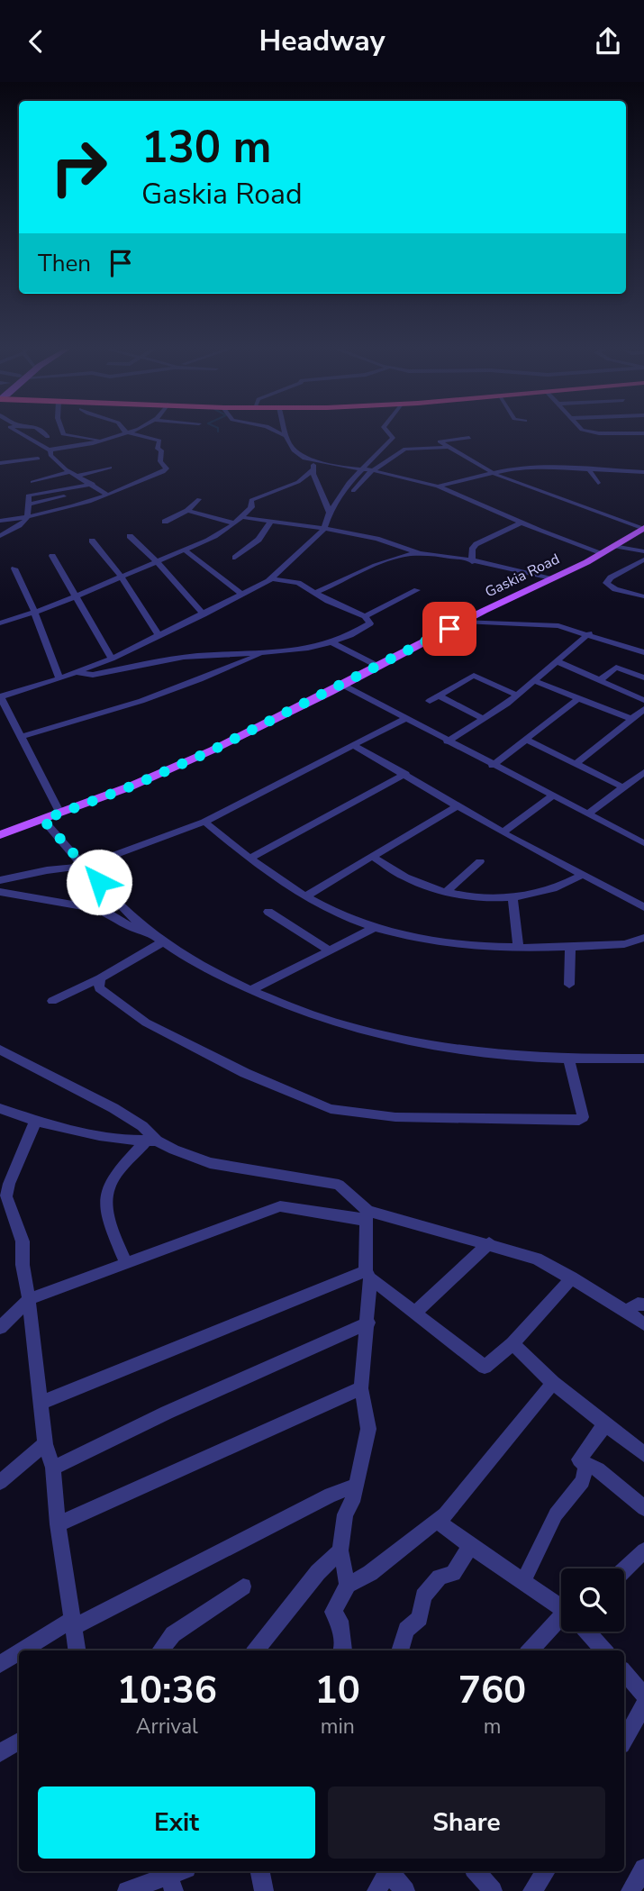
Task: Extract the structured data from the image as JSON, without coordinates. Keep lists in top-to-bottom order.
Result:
{
  "streets": {
    "main road": ["Gaskia Road"]
  },
  "page": {
    "header": "Headway",
    "turn": ["130 m", "Gaskia Road"],
    "then": "Then",
    "eta": [
      "10:36",
      "Arrival",
      "10",
      "min",
      "760",
      "m"
    ],
    "buttons": ["Exit", "Share"]
  }
}
